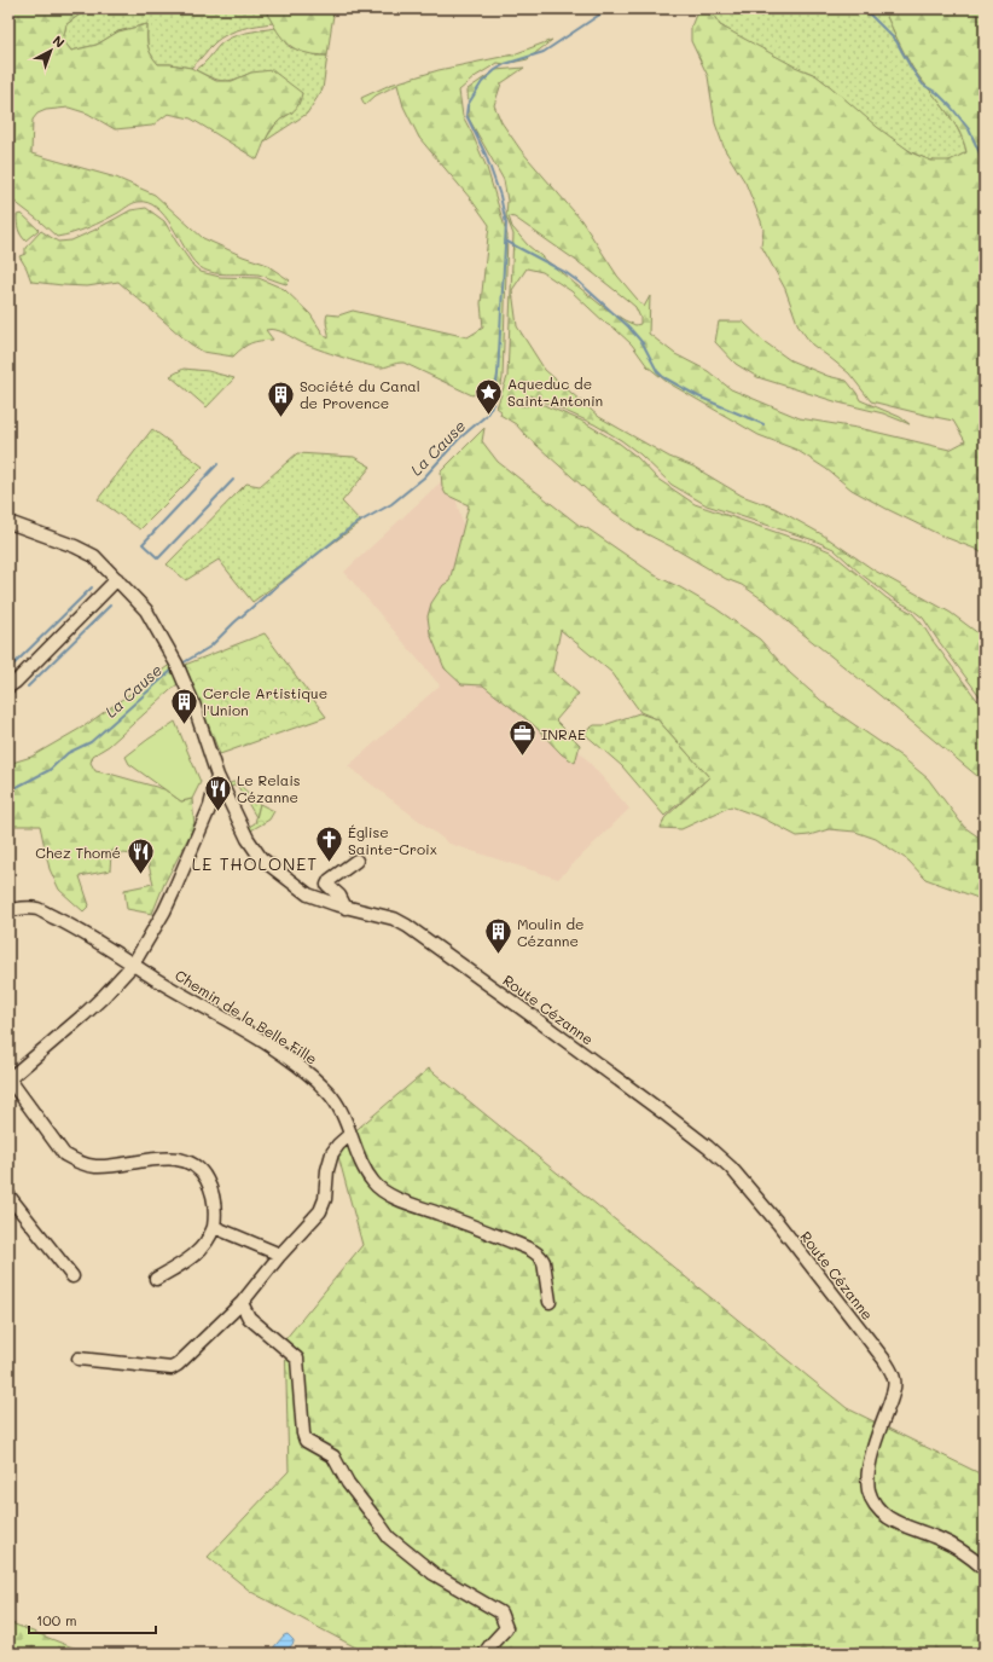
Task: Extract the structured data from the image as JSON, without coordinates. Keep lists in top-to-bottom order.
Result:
{
  "streets": {
    "street": ["Route Cézanne", "Chemin de la Belle Fille"]
  },
  "districts": ["LE THOLONET"],
  "water": ["La Cause"],
  "places": {
    "place": ["Aqueduc de Saint-Antonin"],
    "building": ["Société du Canal de Provence", "Cercle Artistique l'Union", "Moulin de Cézanne"],
    "office": ["INRAE"],
    "restaurant": ["Le Relais Cézanne", "Chez Thomé"],
    "church": ["Église Sainte-Croix"]
  },
  "scale_bar": "100 m",
  "north": "top right"
}
